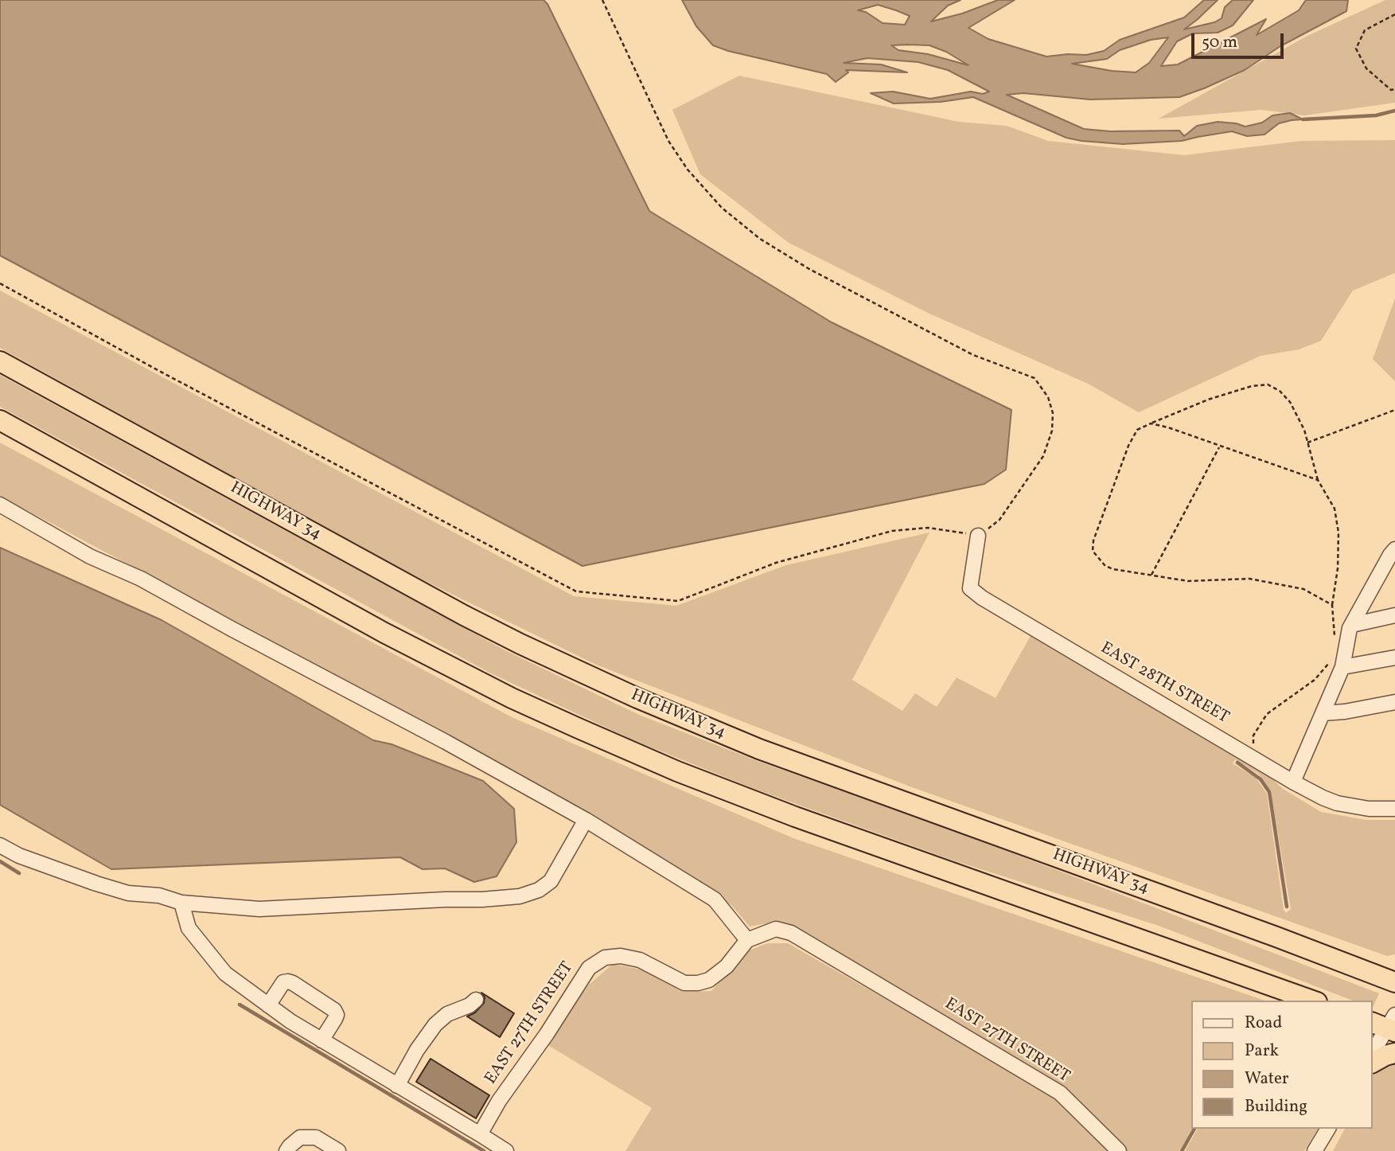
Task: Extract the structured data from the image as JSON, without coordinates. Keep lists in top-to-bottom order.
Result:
{
  "streets": {
    "highway": ["HIGHWAY 34"],
    "street": ["EAST 28TH STREET", "EAST 27TH STREET"]
  },
  "legend": [
    "Road",
    "Park",
    "Water",
    "Building"
  ],
  "scale_bar": "50 m"
}
